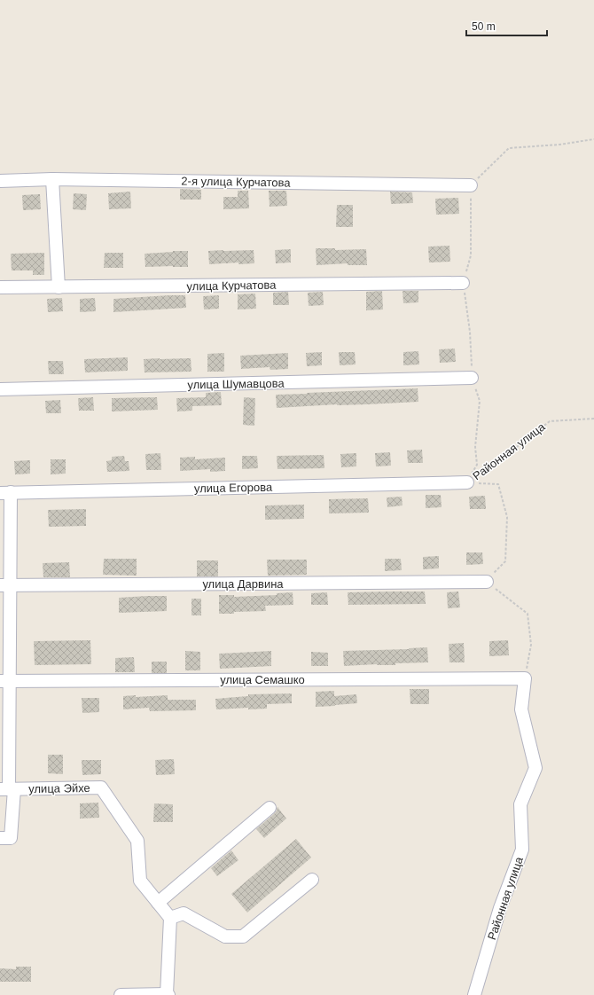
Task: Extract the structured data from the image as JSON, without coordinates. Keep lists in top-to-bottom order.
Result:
{
  "streets": {
    "street": [
      "2-я улица Курчатова",
      "улица Курчатова",
      "улица Шумавцова",
      "Районная улица",
      "улица Егорова",
      "улица Дарвина",
      "улица Семашко",
      "улица Эйхе"
    ]
  },
  "crossings": [
    ["Районная улица", "улица Егорова"],
    ["Районная улица", "улица Семашко"]
  ],
  "scale_bar": "50 m"
}
